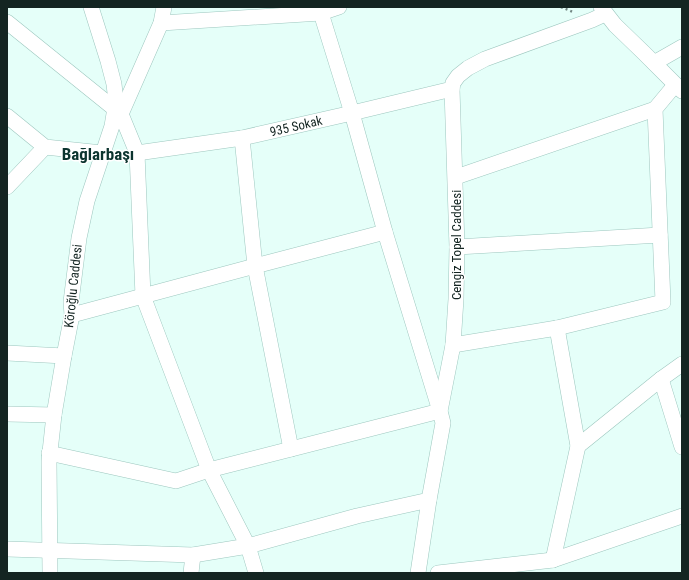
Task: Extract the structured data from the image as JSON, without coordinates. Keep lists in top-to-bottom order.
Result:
{
  "streets": {
    "street": ["935 Sokak", "Cengiz Topel Caddesi", "Köroğlu Caddesi"]
  },
  "crossings": [
    ["935 Sokak", "Cengiz Topel Caddesi"]
  ],
  "districts": ["Bağlarbaşı"]
}
